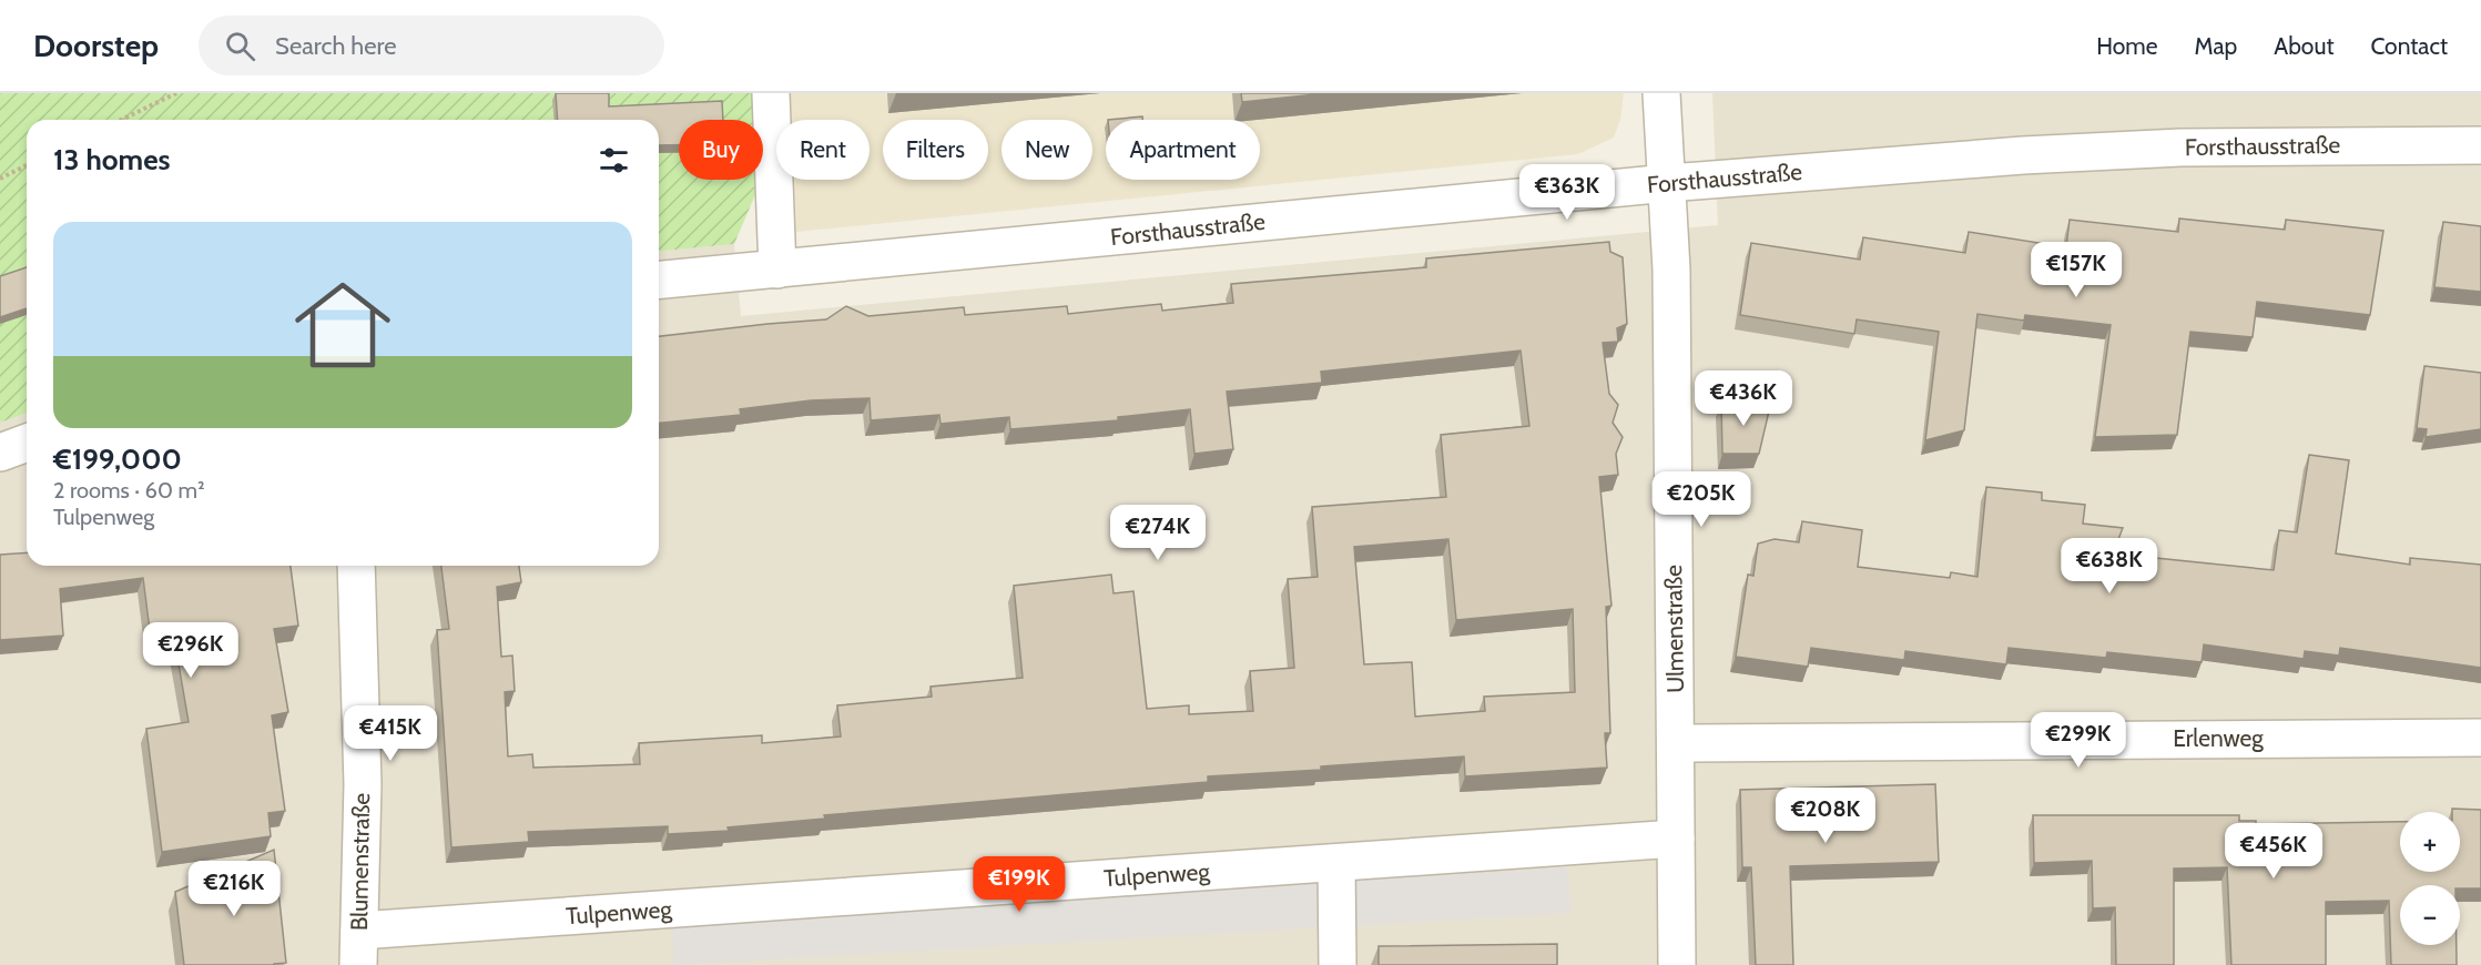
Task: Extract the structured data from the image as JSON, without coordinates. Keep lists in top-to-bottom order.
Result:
{
  "streets": {
    "street": [
      "Forsthausstraße",
      "Ulmenstraße",
      "Erlenweg",
      "Blumenstraße",
      "Tulpenweg"
    ]
  },
  "crossings": [
    ["Forsthausstraße", "Ulmenstraße"],
    ["Ulmenstraße", "Erlenweg"],
    ["Ulmenstraße", "Tulpenweg"],
    ["Blumenstraße", "Tulpenweg"]
  ],
  "page": {
    "header": "Doorstep",
    "search": "Search here",
    "nav": [
      "Home",
      "Map",
      "About",
      "Contact"
    ],
    "chip": [
      "Buy",
      "Rent",
      "Filters",
      "New",
      "Apartment"
    ],
    "heading": "13 homes",
    "price": [
      "€363K",
      "€157K",
      "€436K",
      "€205K",
      "€274K",
      "€638K",
      "€296K",
      "€415K",
      "€299K",
      "€208K",
      "€456K",
      "€199K",
      "€216K"
    ],
    "list": [
      {
        "name": "€199,000",
        "note": "2 rooms · 60 m² · Tulpenweg"
      }
    ],
    "map_buttons": ["+", "−"]
  }
}
